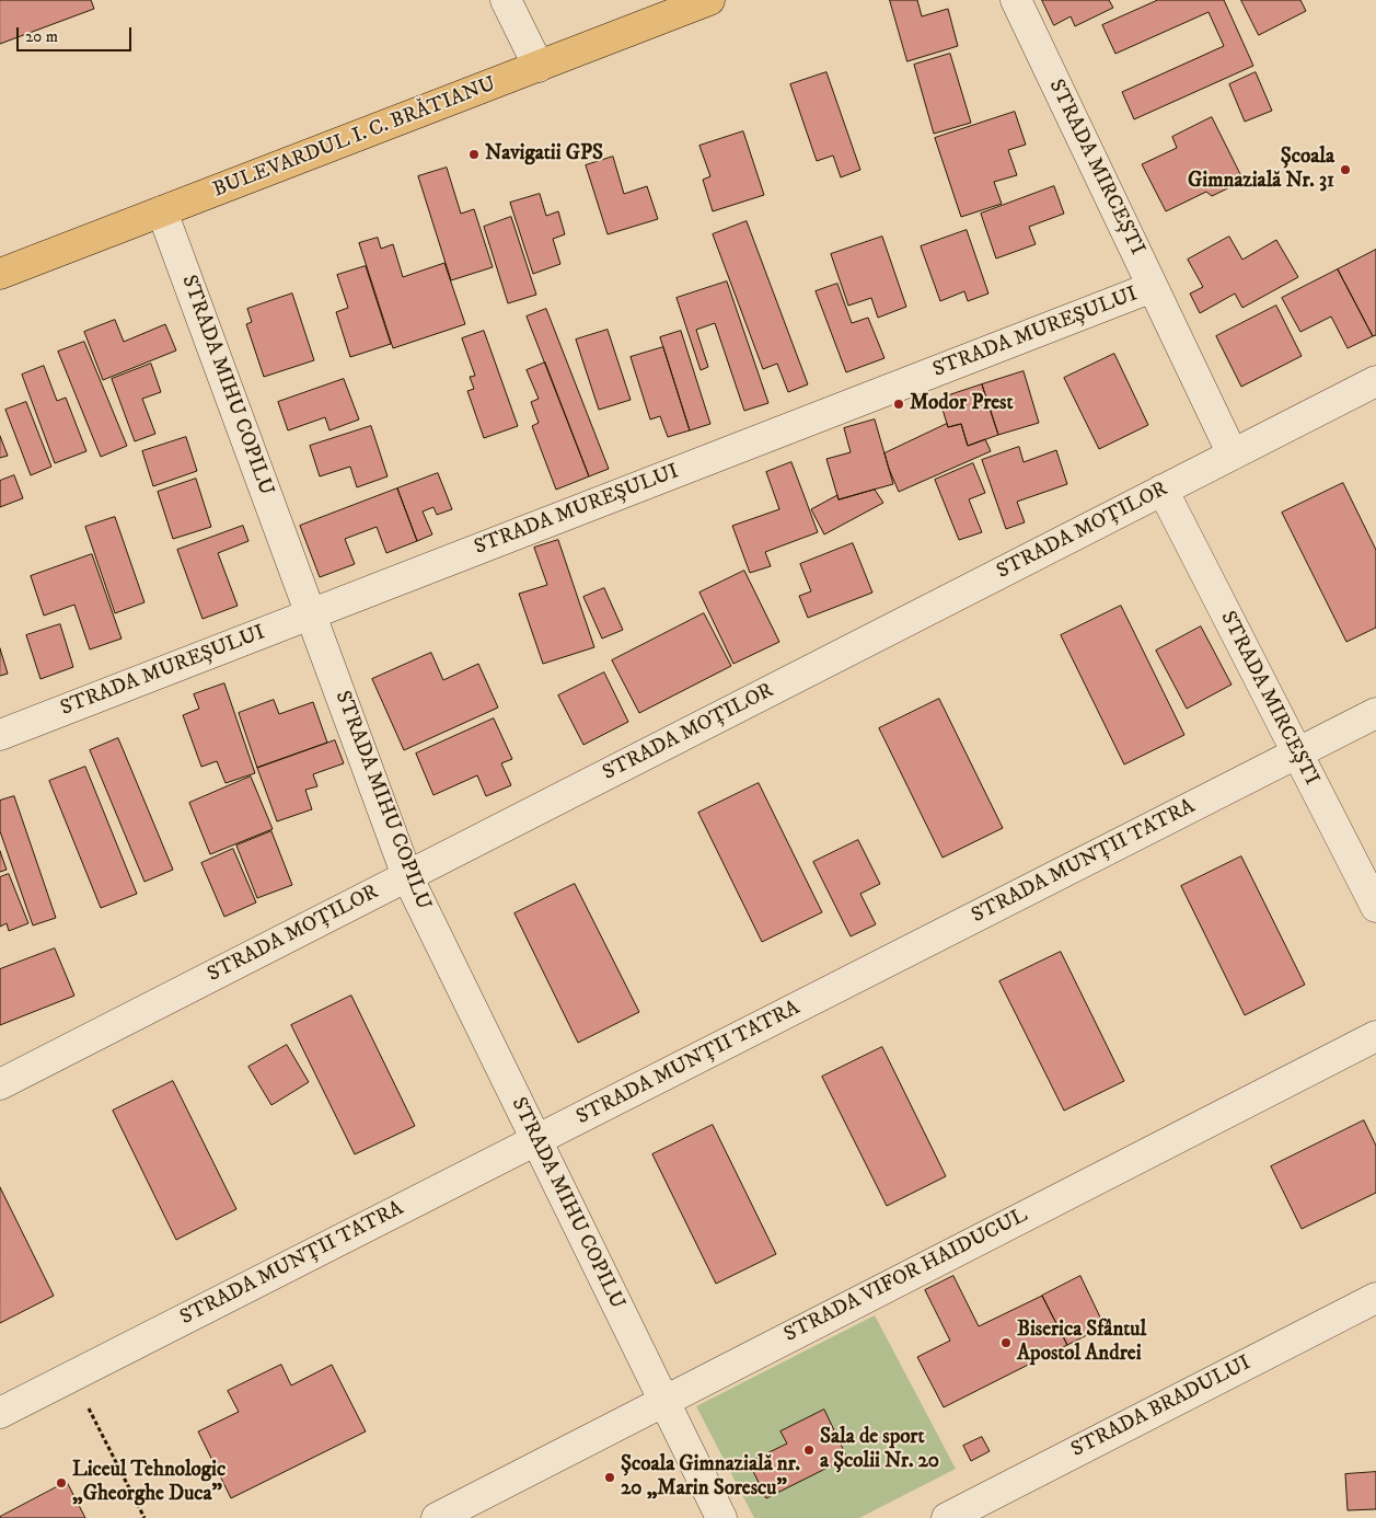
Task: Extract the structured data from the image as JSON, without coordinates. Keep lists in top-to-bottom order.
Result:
{
  "streets": {
    "main road": ["BULEVARDUL I. C. BRĂTIANU"],
    "street": [
      "STRADA MIRCEȘTI",
      "STRADA MUREȘULUI",
      "STRADA MIHU COPILU",
      "STRADA MOȚILOR",
      "STRADA MUNȚII TATRA",
      "STRADA VIFOR HAIDUCUL",
      "STRADA BRADULUI"
    ]
  },
  "crossings": [
    ["BULEVARDUL I. C. BRĂTIANU", "STRADA MIHU COPILU"],
    ["STRADA MIRCEȘTI", "STRADA MUREȘULUI"],
    ["STRADA MIRCEȘTI", "STRADA MOȚILOR"],
    ["STRADA MIRCEȘTI", "STRADA MUNȚII TATRA"],
    ["STRADA MUREȘULUI", "STRADA MIHU COPILU"],
    ["STRADA MIHU COPILU", "STRADA MOȚILOR"],
    ["STRADA MIHU COPILU", "STRADA MUNȚII TATRA"],
    ["STRADA MIHU COPILU", "STRADA VIFOR HAIDUCUL"]
  ],
  "places": [
    "Navigatii GPS",
    "Școala Gimnazială Nr. 31",
    "Modor Prest",
    "Biserica Sfântul Apostol Andrei",
    "Sala de sport a Școlii Nr. 20",
    "Școala Gimnazială nr. 20 „Marin Sorescu”",
    "Liceul Tehnologic „Gheorghe Duca”"
  ],
  "scale_bar": "20 m"
}
